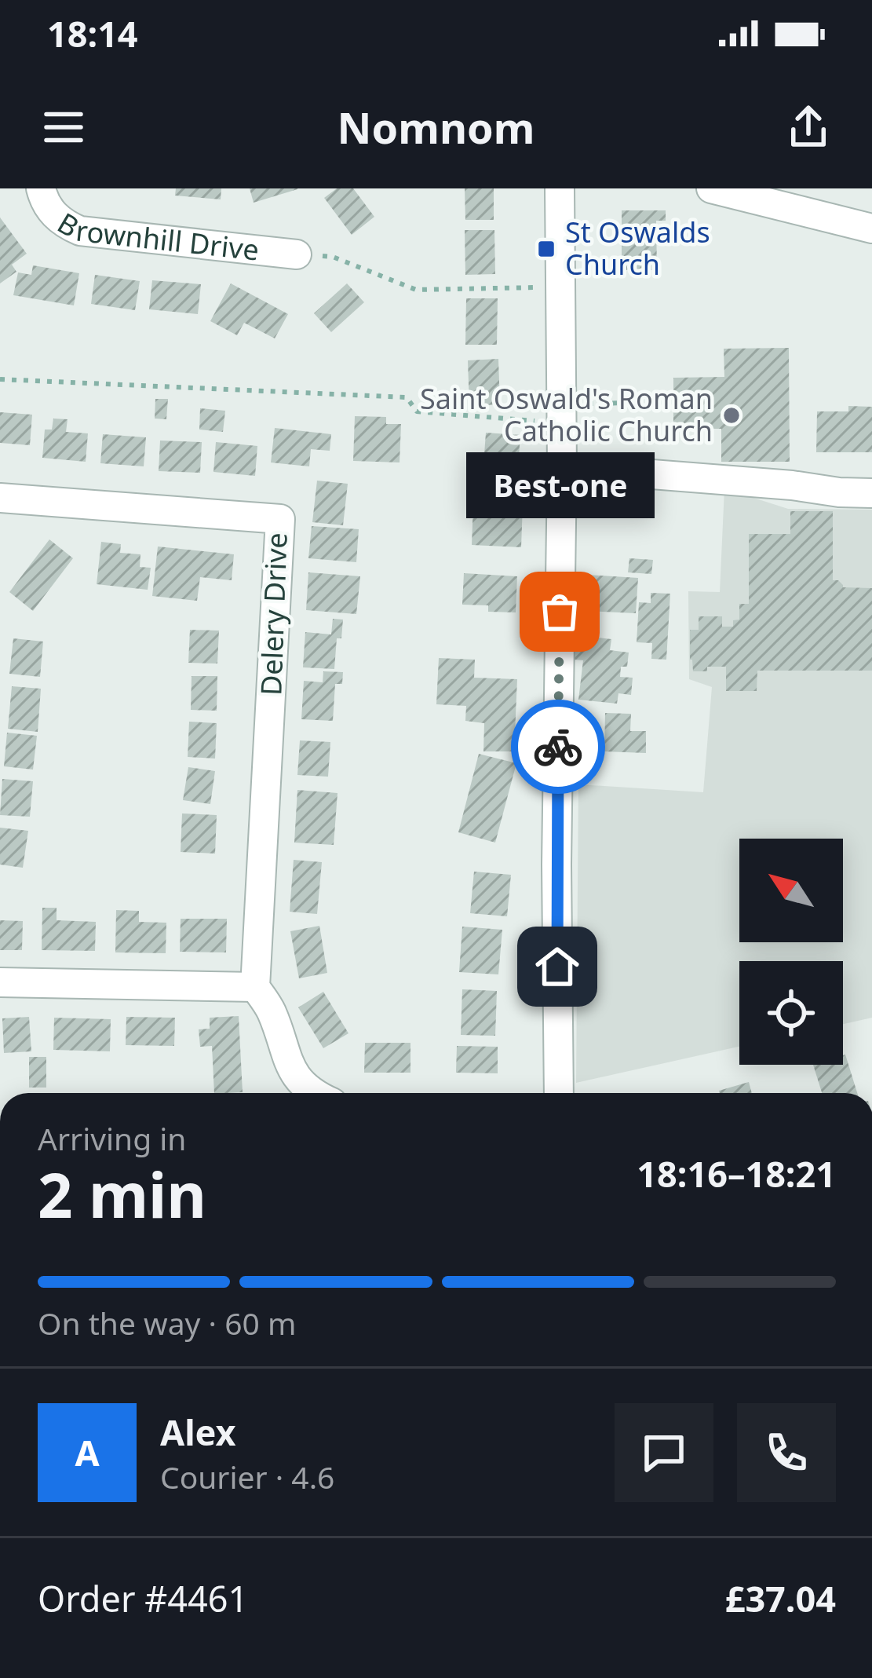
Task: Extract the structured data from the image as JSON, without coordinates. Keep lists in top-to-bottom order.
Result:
{
  "streets": {
    "street": ["Brownhill Drive", "Delery Drive"]
  },
  "places": {
    "transit": ["St Oswalds Church"],
    "other": ["Saint Oswald's Roman Catholic Church", "Best-one"]
  },
  "north": "top left",
  "page": {
    "status": "18:14",
    "header": "Nomnom",
    "bubble": "Best-one",
    "heading": ["2 min", "Arriving in", "18:16–18:21"],
    "panel": [
      "Alex",
      "Courier · 4.6",
      "Order #4461",
      "£37.04"
    ],
    "bar": "On the way · 60 m",
    "round": "A"
  }
}
